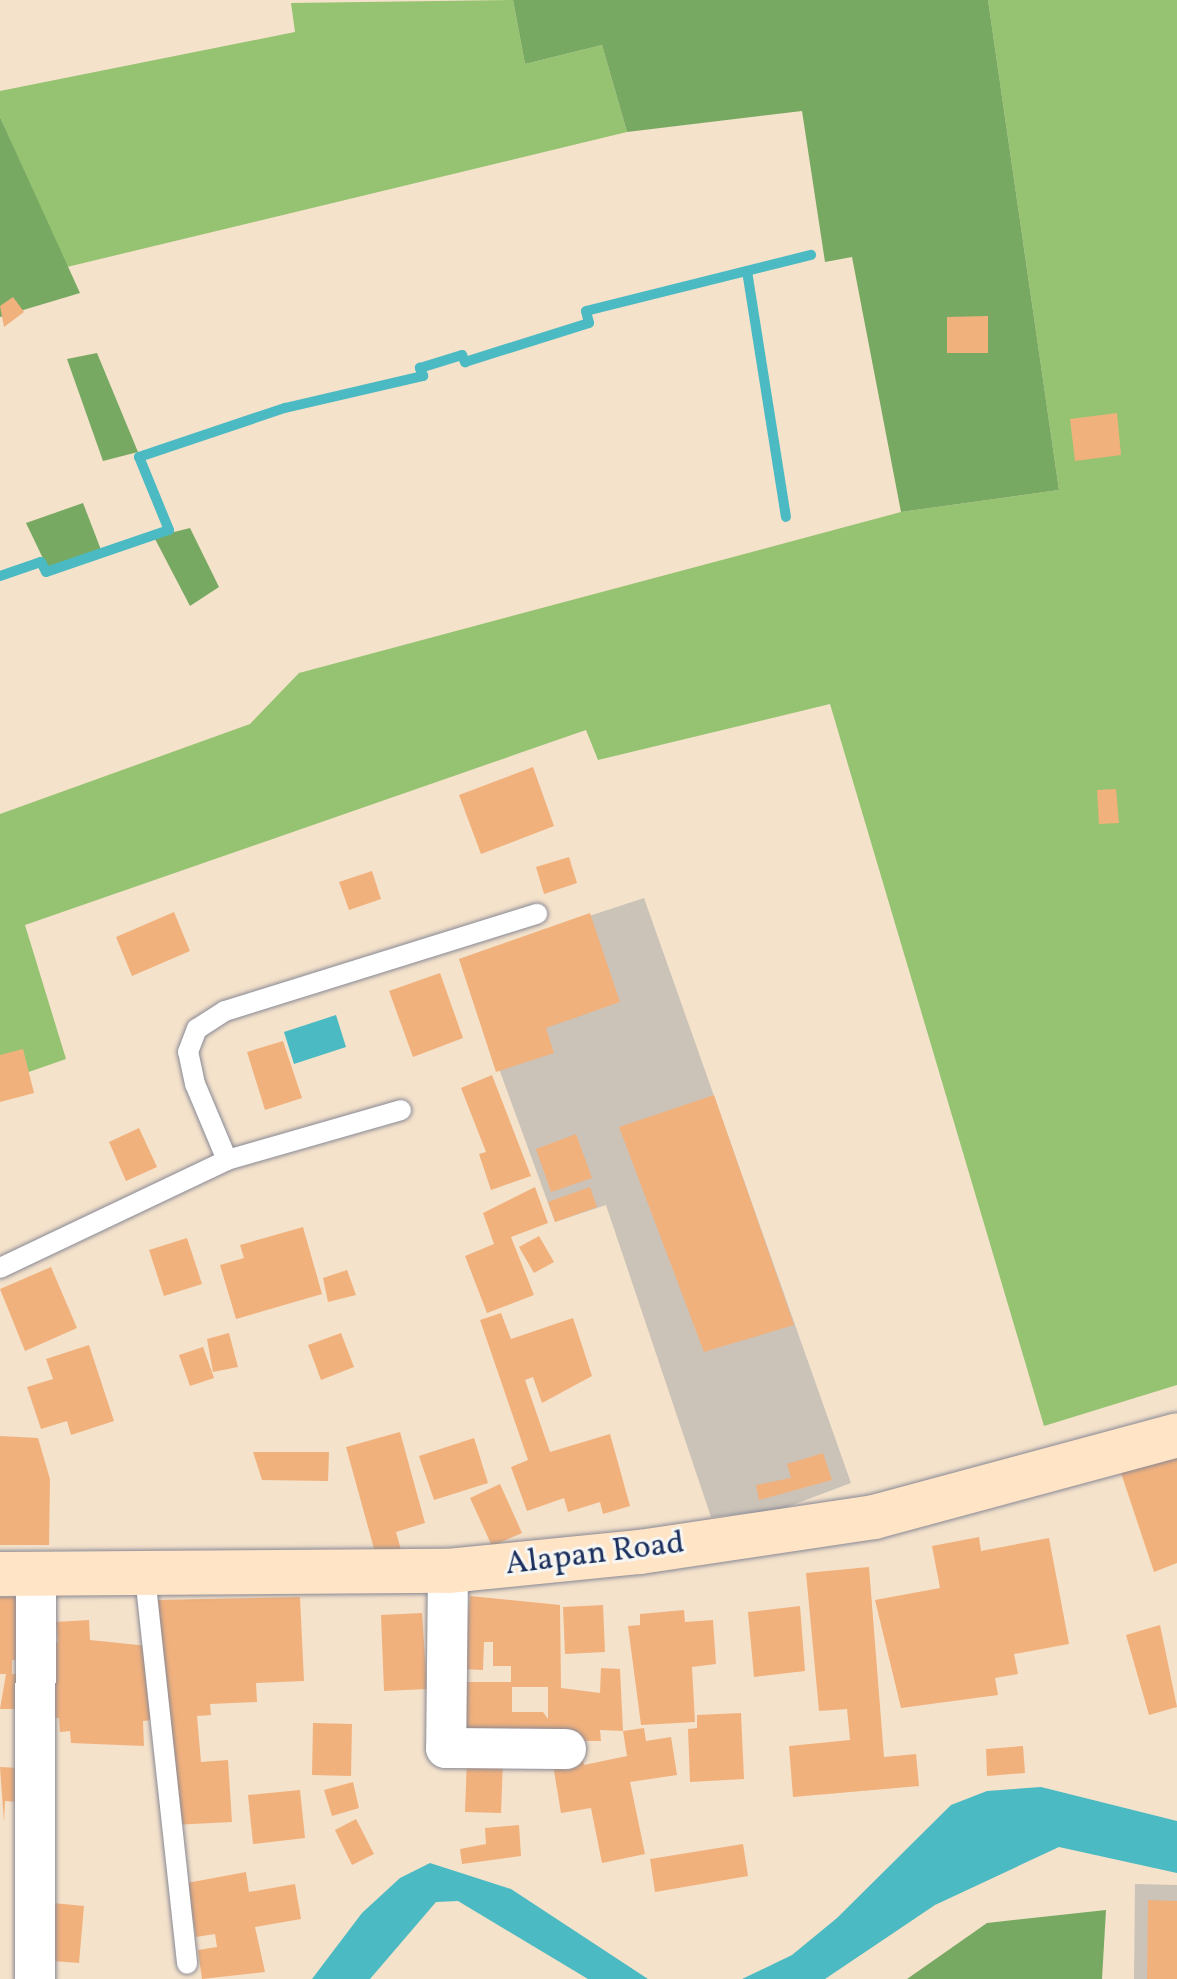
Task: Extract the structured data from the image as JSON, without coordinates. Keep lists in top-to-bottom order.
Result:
{
  "streets": {
    "street": ["Alapan Road"]
  }
}
